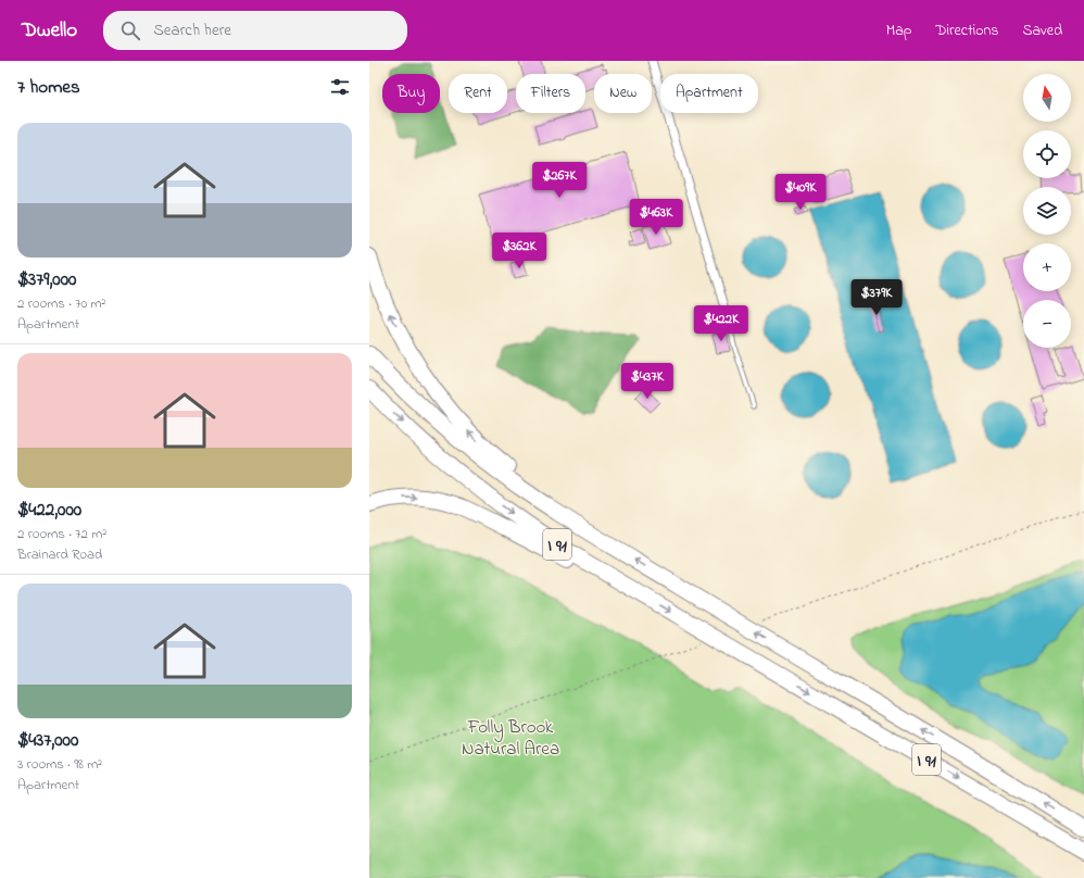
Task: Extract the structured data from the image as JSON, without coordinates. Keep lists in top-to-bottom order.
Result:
{
  "streets": {
    "highway": ["I 91"]
  },
  "parks": ["Folly Brook Natural Area"],
  "north": "top",
  "page": {
    "header": "Dwello",
    "search": "Search here",
    "nav": ["Map", "Directions", "Saved"],
    "heading": "7 homes",
    "map_buttons": ["+", "−"],
    "chip": [
      "Buy",
      "Rent",
      "Filters",
      "New",
      "Apartment"
    ],
    "list": [
      {
        "name": "$379,000",
        "note": "2 rooms · 70 m² · Apartment"
      },
      {
        "name": "$422,000",
        "note": "2 rooms · 72 m² · Brainard Road"
      },
      {
        "name": "$437,000",
        "note": "3 rooms · 98 m² · Apartment"
      }
    ],
    "price": [
      "$267K",
      "$409K",
      "$463K",
      "$362K",
      "$379K",
      "$422K",
      "$437K"
    ]
  }
}
